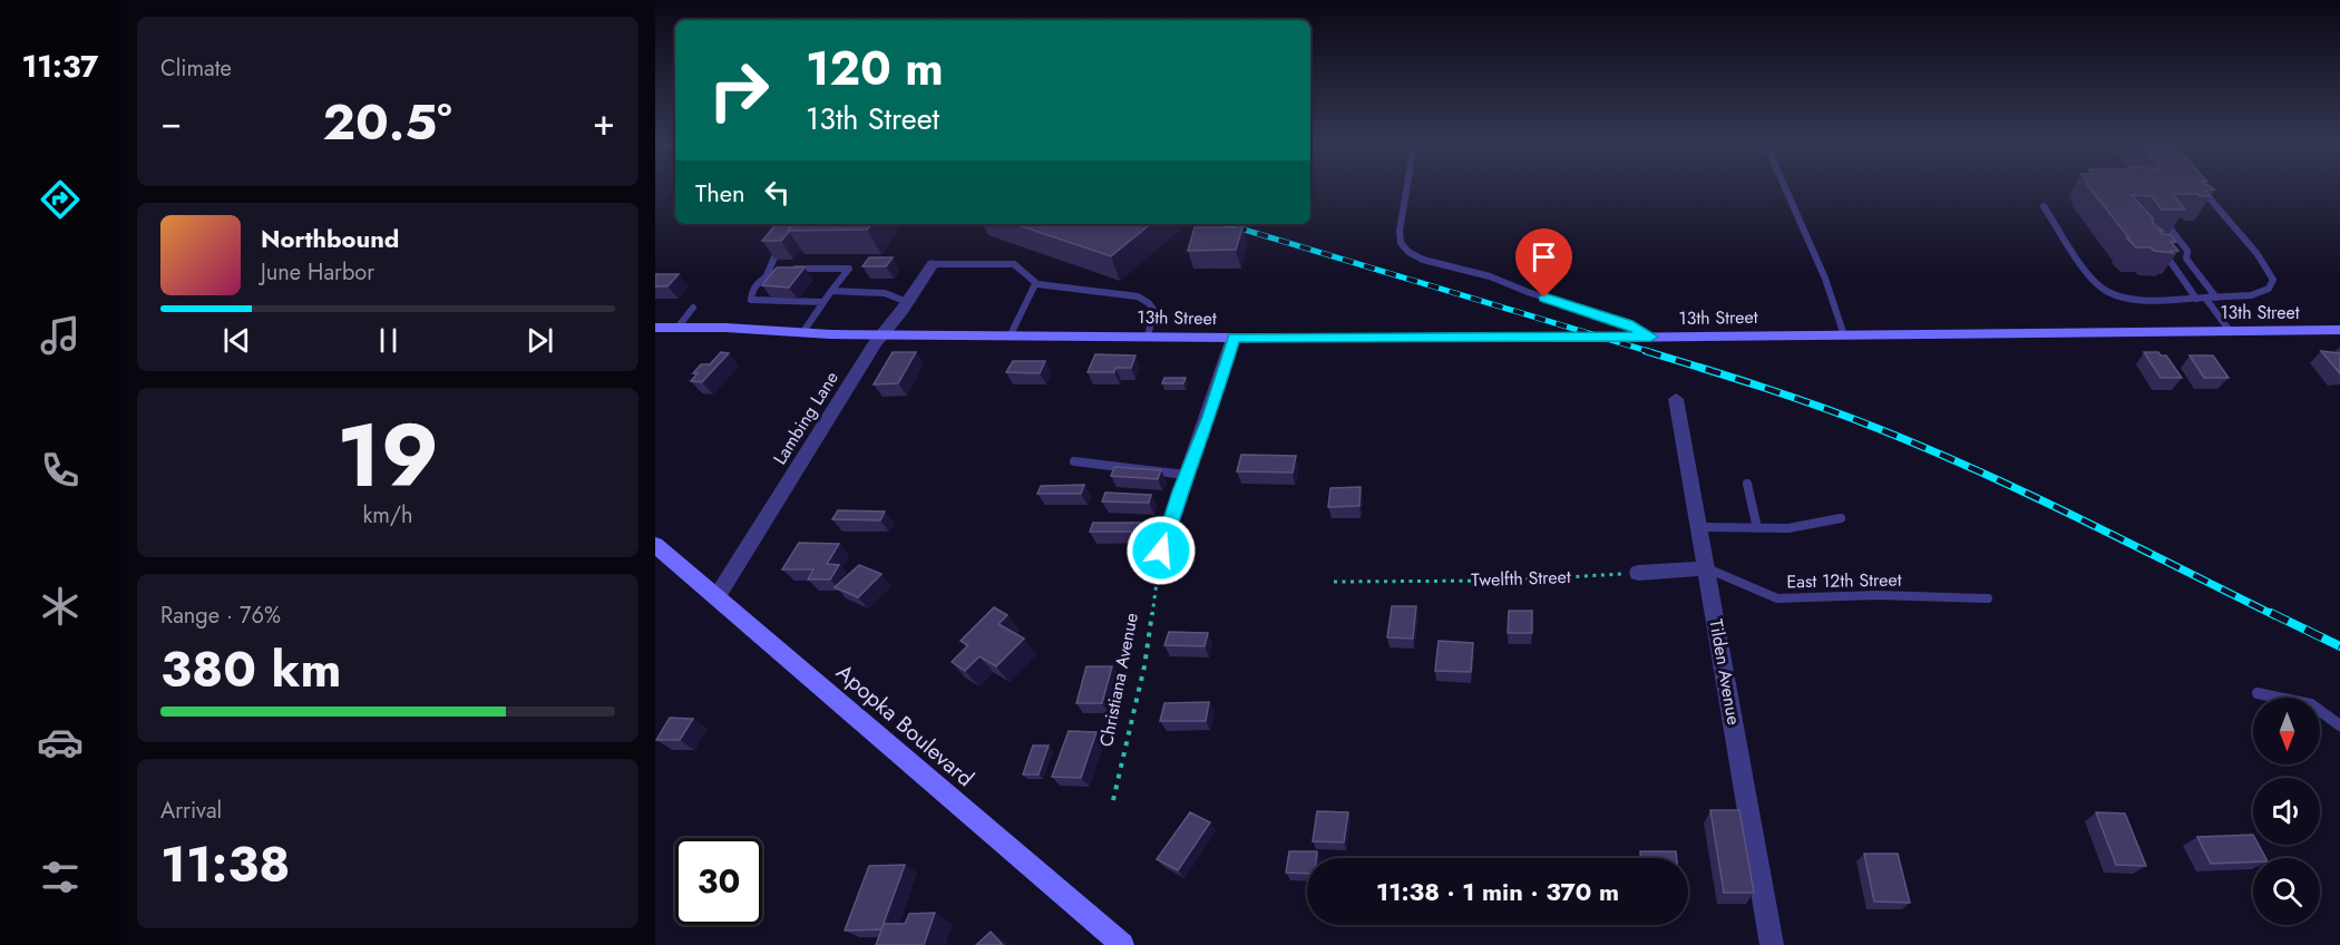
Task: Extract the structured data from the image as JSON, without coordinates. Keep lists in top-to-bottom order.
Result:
{
  "streets": {
    "street": [
      "13th Street",
      "Lambing Lane",
      "Tilden Avenue",
      "Apopka Boulevard"
    ],
    "lane": ["East 12th Street"],
    "path": ["Twelfth Street", "Christiana Avenue"]
  },
  "crossings": [
    ["13th Street", "Lambing Lane"],
    ["Lambing Lane", "Apopka Boulevard"],
    ["East 12th Street", "Tilden Avenue"]
  ],
  "north": "bottom",
  "page": {
    "tabs": "11:37",
    "tile": [
      "Climate",
      ["19", "km/h"],
      ["Range · 76%", "380 km"],
      ["Arrival", "11:38"]
    ],
    "turn": ["120 m", "13th Street"],
    "heat": ["−", "20.5°", "+"],
    "then": "Then",
    "song": ["Northbound", "June Harbor"],
    "limit": "30",
    "trip": "11:38 · 1 min · 370 m"
  }
}
